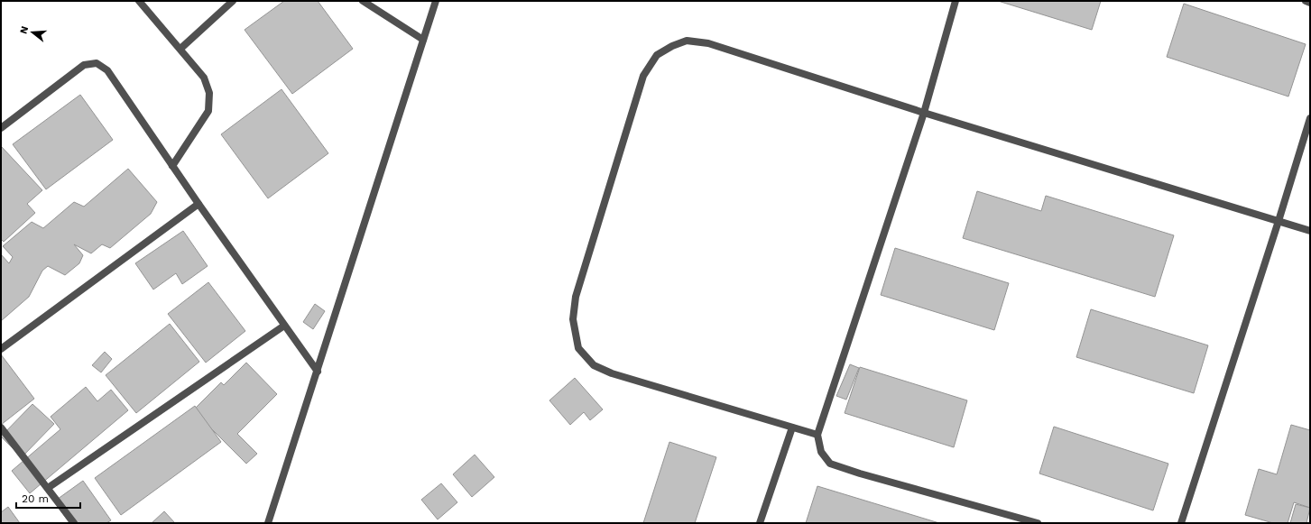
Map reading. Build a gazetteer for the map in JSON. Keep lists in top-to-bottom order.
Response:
{
  "scale_bar": "20 m",
  "north": "left"
}
